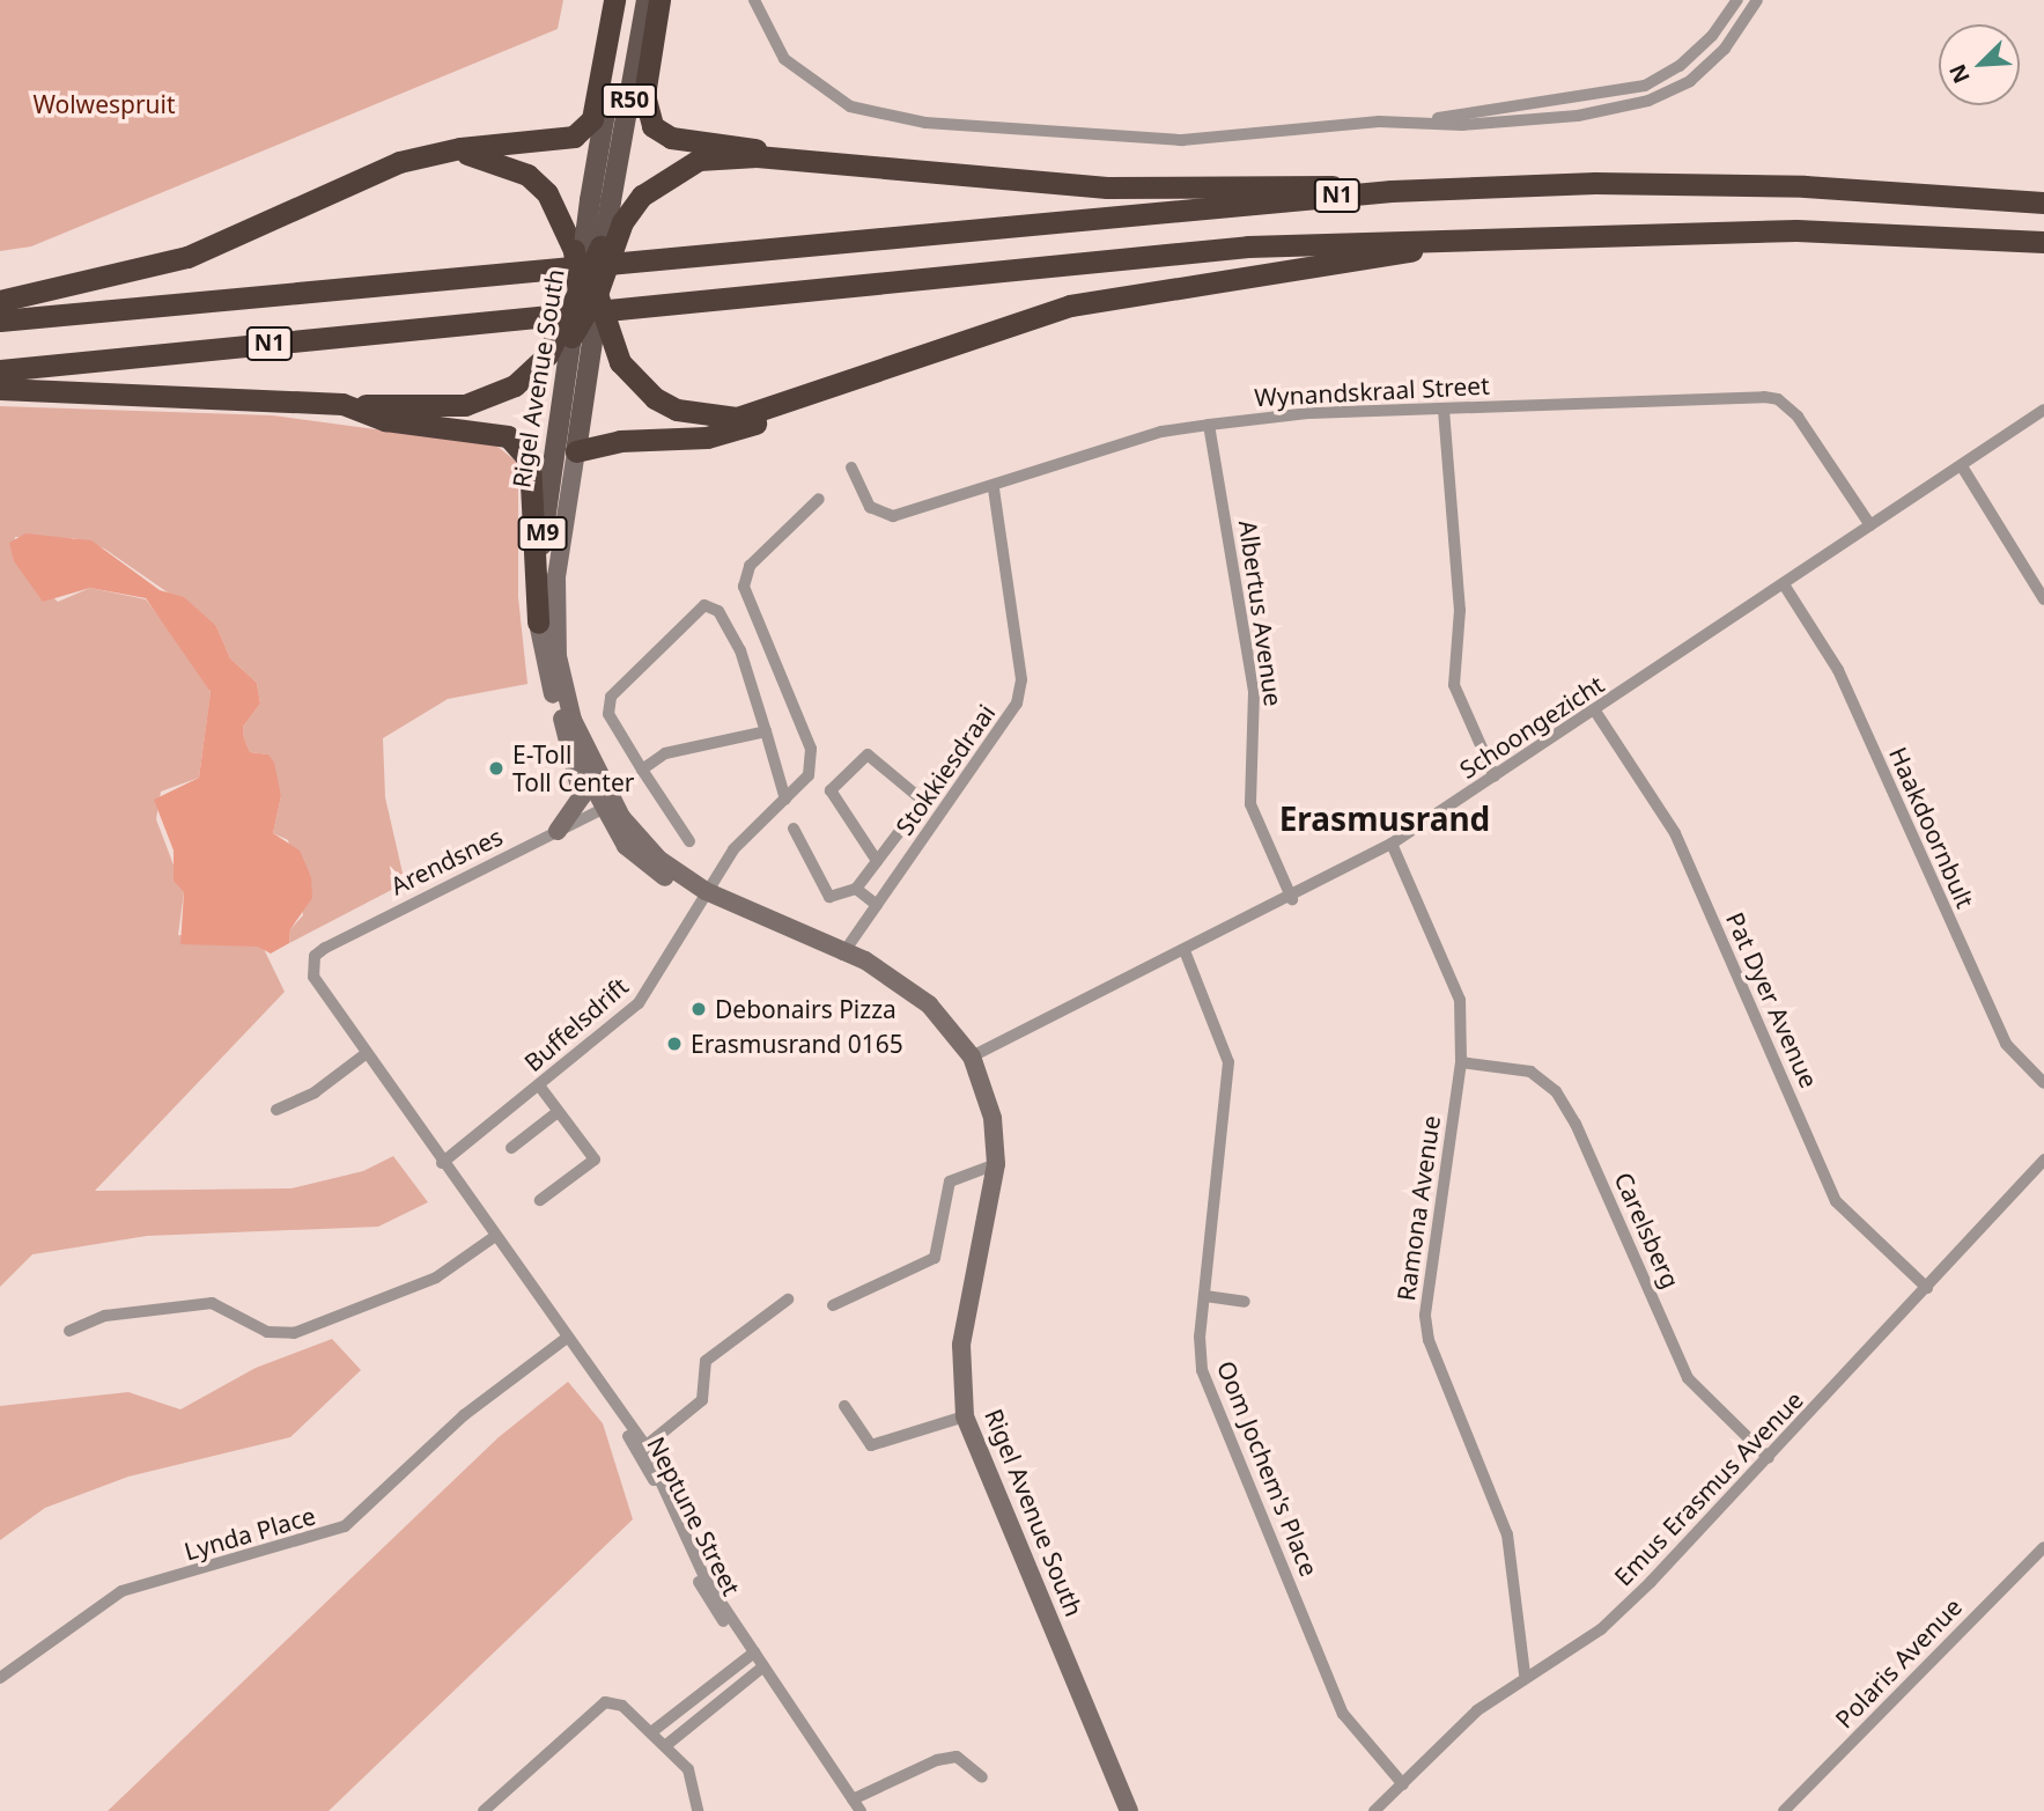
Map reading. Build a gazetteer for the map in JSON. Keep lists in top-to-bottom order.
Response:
{
  "streets": {
    "highway": ["N1"],
    "main road": ["R50", "Rigel Avenue South", "M9"],
    "street": [
      "Wynandskraal Street",
      "Albertus Avenue",
      "Schoongezicht",
      "Stokkiesdraai",
      "Haakdoornbult",
      "Arendsnes",
      "Pat Dyer Avenue",
      "Buffelsdrift",
      "Ramona Avenue",
      "Carelsberg",
      "Oom Jochem's Place",
      "Emus Erasmus Avenue",
      "Neptune Street",
      "Lynda Place",
      "Polaris Avenue"
    ]
  },
  "crossings": [
    ["Rigel Avenue South", "Schoongezicht"],
    ["Rigel Avenue South", "Stokkiesdraai"],
    ["Rigel Avenue South", "Arendsnes"],
    ["Rigel Avenue South", "Buffelsdrift"],
    ["Wynandskraal Street", "Albertus Avenue"],
    ["Wynandskraal Street", "Schoongezicht"],
    ["Wynandskraal Street", "Stokkiesdraai"],
    ["Albertus Avenue", "Schoongezicht"],
    ["Schoongezicht", "Haakdoornbult"],
    ["Schoongezicht", "Pat Dyer Avenue"],
    ["Schoongezicht", "Ramona Avenue"],
    ["Schoongezicht", "Oom Jochem's Place"],
    ["Arendsnes", "Neptune Street"],
    ["Pat Dyer Avenue", "Emus Erasmus Avenue"],
    ["Buffelsdrift", "Neptune Street"],
    ["Ramona Avenue", "Carelsberg"],
    ["Ramona Avenue", "Emus Erasmus Avenue"],
    ["Carelsberg", "Emus Erasmus Avenue"],
    ["Oom Jochem's Place", "Emus Erasmus Avenue"],
    ["Neptune Street", "Lynda Place"]
  ],
  "districts": ["Erasmusrand"],
  "parks": ["Wolwespruit"],
  "places": ["E-Toll Toll Center", "Debonairs Pizza", "Erasmusrand 0165"],
  "north": "bottom left"
}
